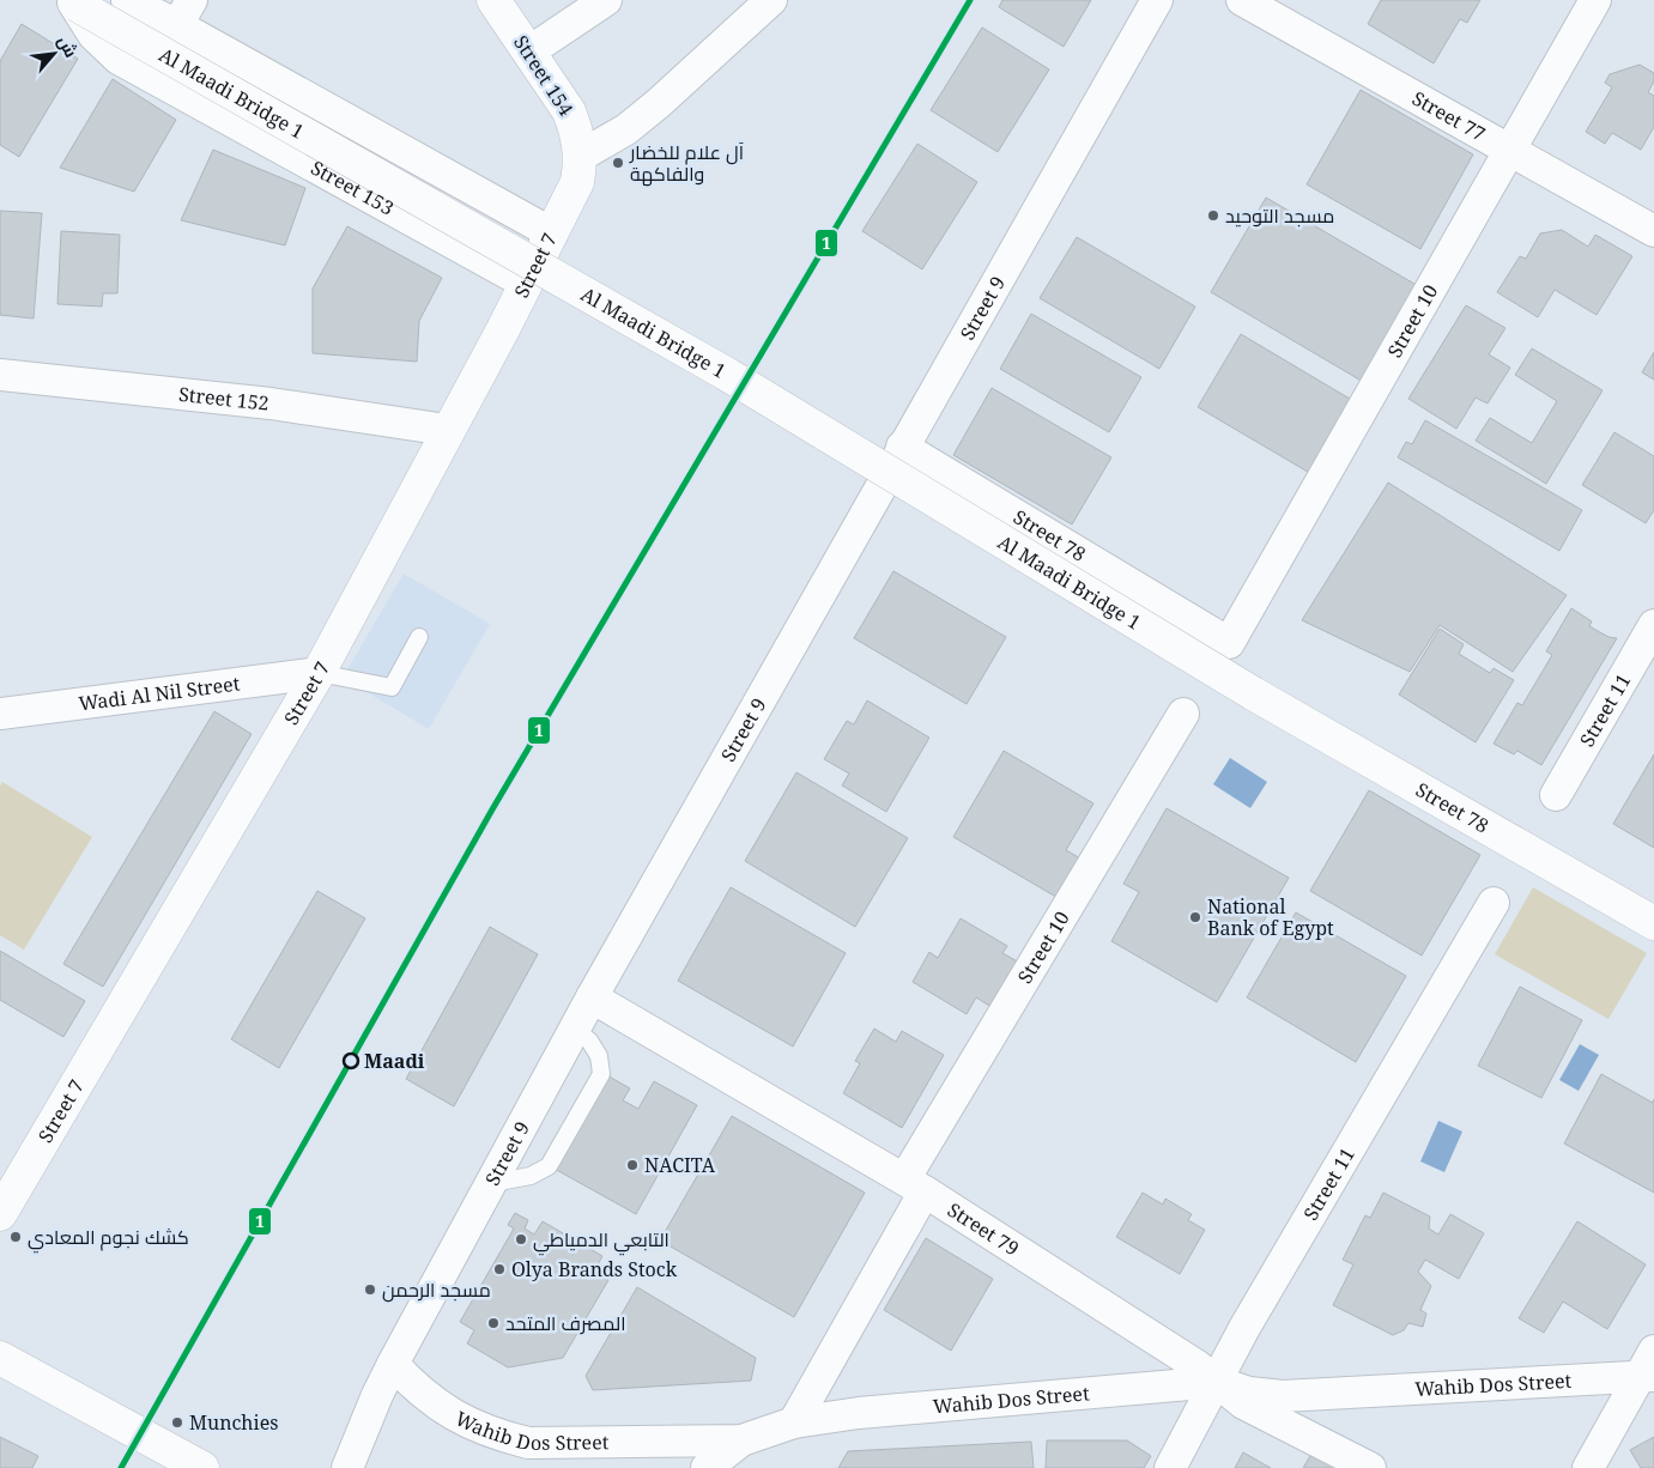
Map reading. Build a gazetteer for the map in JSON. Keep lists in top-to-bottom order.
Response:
{
  "streets": {
    "street": [
      "Street 154",
      "Al Maadi Bridge 1",
      "Street 77",
      "Street 153",
      "Street 7",
      "Street 9",
      "Street 10",
      "Street 152",
      "Street 78",
      "Wadi Al Nil Street",
      "Street 11",
      "Street 79",
      "Wahib Dos Street"
    ]
  },
  "crossings": [
    ["Street 154", "Street 7"],
    ["Al Maadi Bridge 1", "Street 153"],
    ["Al Maadi Bridge 1", "Street 78"],
    ["Street 77", "Street 10"],
    ["Street 153", "Street 7"],
    ["Street 7", "Street 152"],
    ["Street 7", "Wadi Al Nil Street"],
    ["Street 9", "Street 78"],
    ["Street 9", "Street 79"],
    ["Street 9", "Wahib Dos Street"],
    ["Street 10", "Street 78"],
    ["Street 10", "Street 79"],
    ["Street 10", "Wahib Dos Street"],
    ["Street 11", "Street 79"],
    ["Street 11", "Wahib Dos Street"],
    ["Street 79", "Wahib Dos Street"]
  ],
  "places": [
    "آل علام للخضار والفاكهة",
    "مسجد التوحيد",
    "National Bank of Egypt",
    "Maadi",
    "NACITA",
    "كشك نجوم المعادي",
    "التابعي الدمياطي",
    "Olya Brands Stock",
    "مسجد الرحمن",
    "المصرف المتحد",
    "Munchies"
  ],
  "lines": ["metro line 1"],
  "north": "top right"
}
